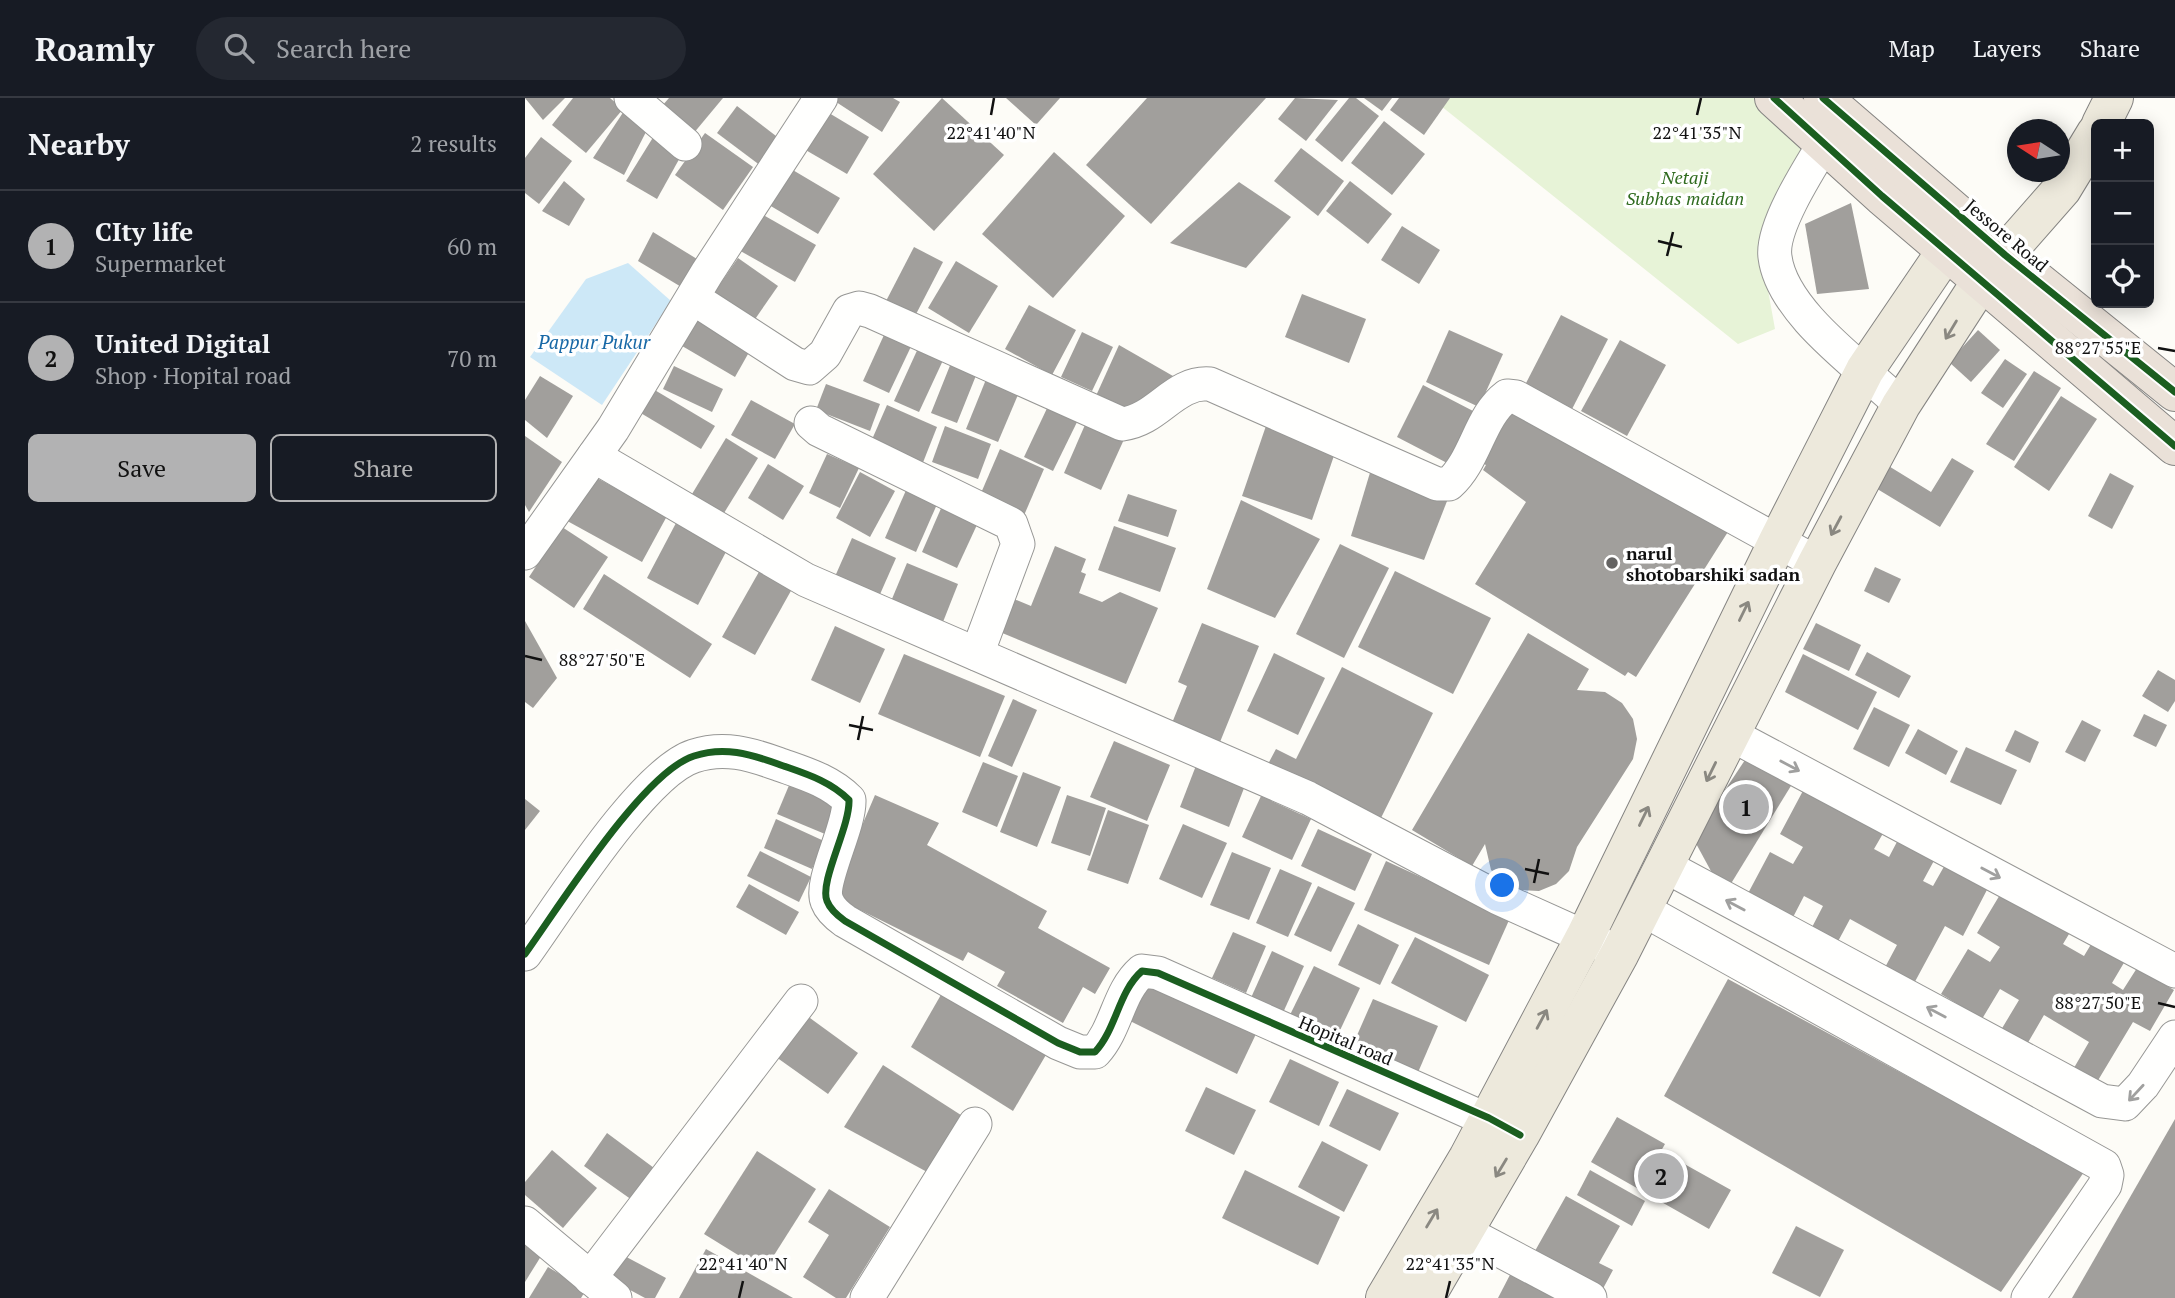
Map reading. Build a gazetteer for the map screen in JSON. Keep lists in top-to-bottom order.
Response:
{
  "streets": {
    "highway": ["Jessore Road"],
    "street": ["Hopital road"]
  },
  "water": ["Pappur Pukur"],
  "parks": ["Netaji Subhas maidan"],
  "places": ["narul shotobarshiki sadan"],
  "north": "left",
  "page": {
    "header": "Roamly",
    "search": "Search here",
    "nav": ["Map", "Layers", "Share"],
    "heading": ["Nearby", "2 results"],
    "map_buttons": ["+", "−"],
    "list": [
      {
        "mark": "1",
        "name": "CIty life",
        "note": "Supermarket",
        "value": "60 m"
      },
      {
        "mark": "2",
        "name": "United Digital",
        "note": "Shop · Hopital road",
        "value": "70 m"
      }
    ],
    "buttons": ["Save", "Share"],
    "pins": ["1", "2"]
  },
  "coordinates": [
    "22°41'40\"N",
    "22°41'35\"N",
    "88°27'55\"E",
    "88°27'50\"E"
  ]
}
